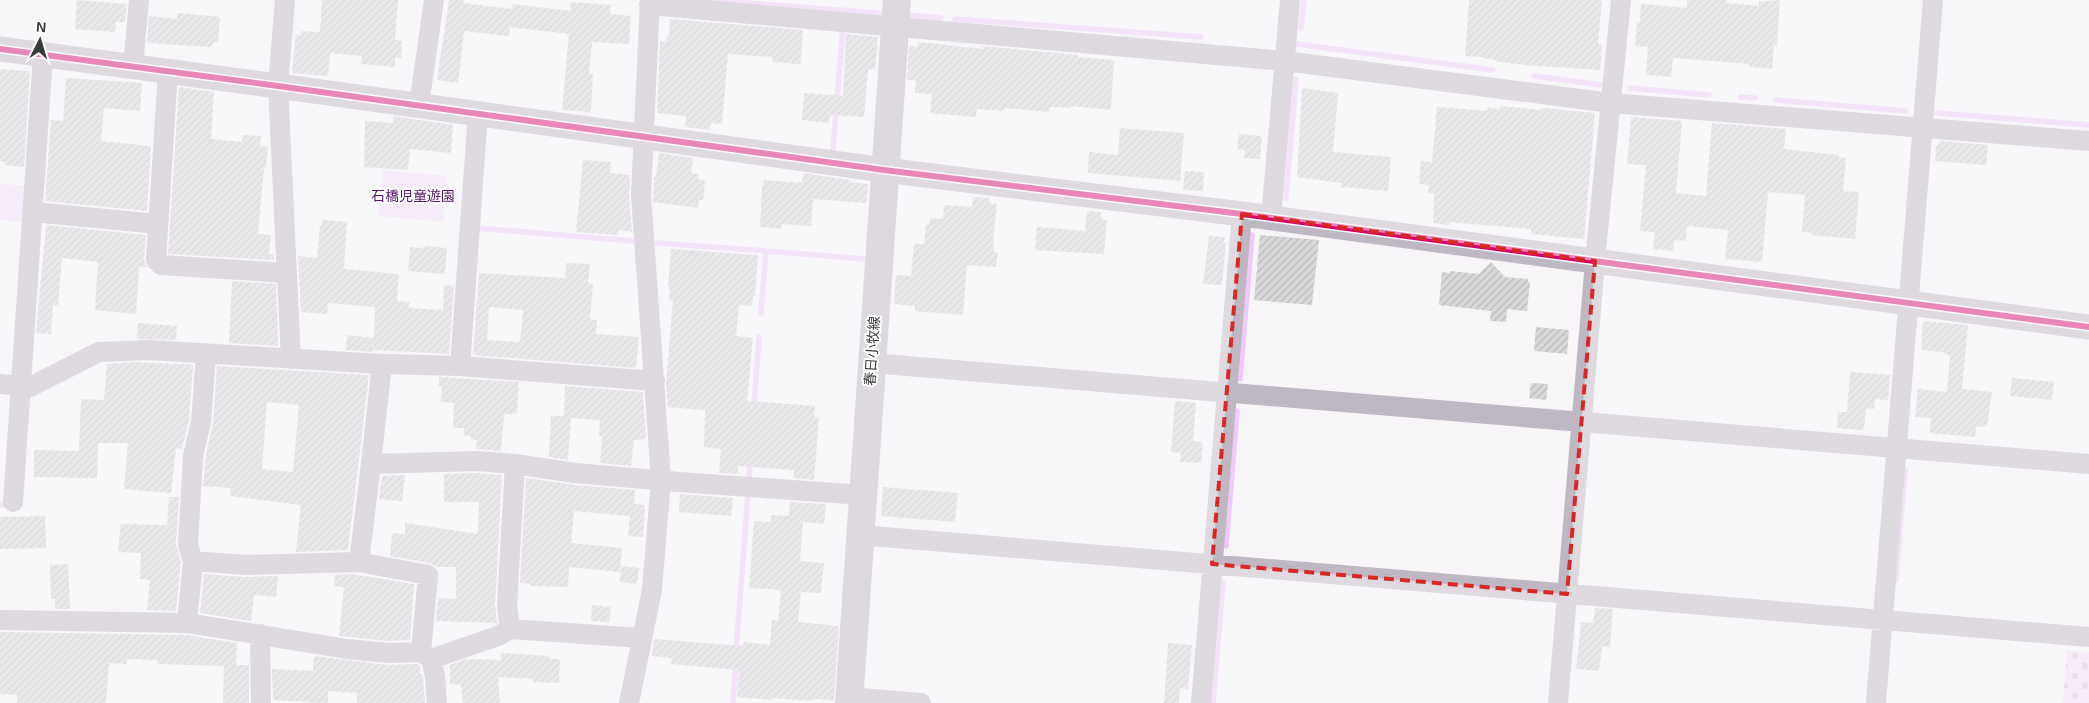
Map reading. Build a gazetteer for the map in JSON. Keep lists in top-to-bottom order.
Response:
{
  "streets": {
    "main road": ["春日小牧線"]
  },
  "parks": ["石橋児童遊園"],
  "north": "top"
}
